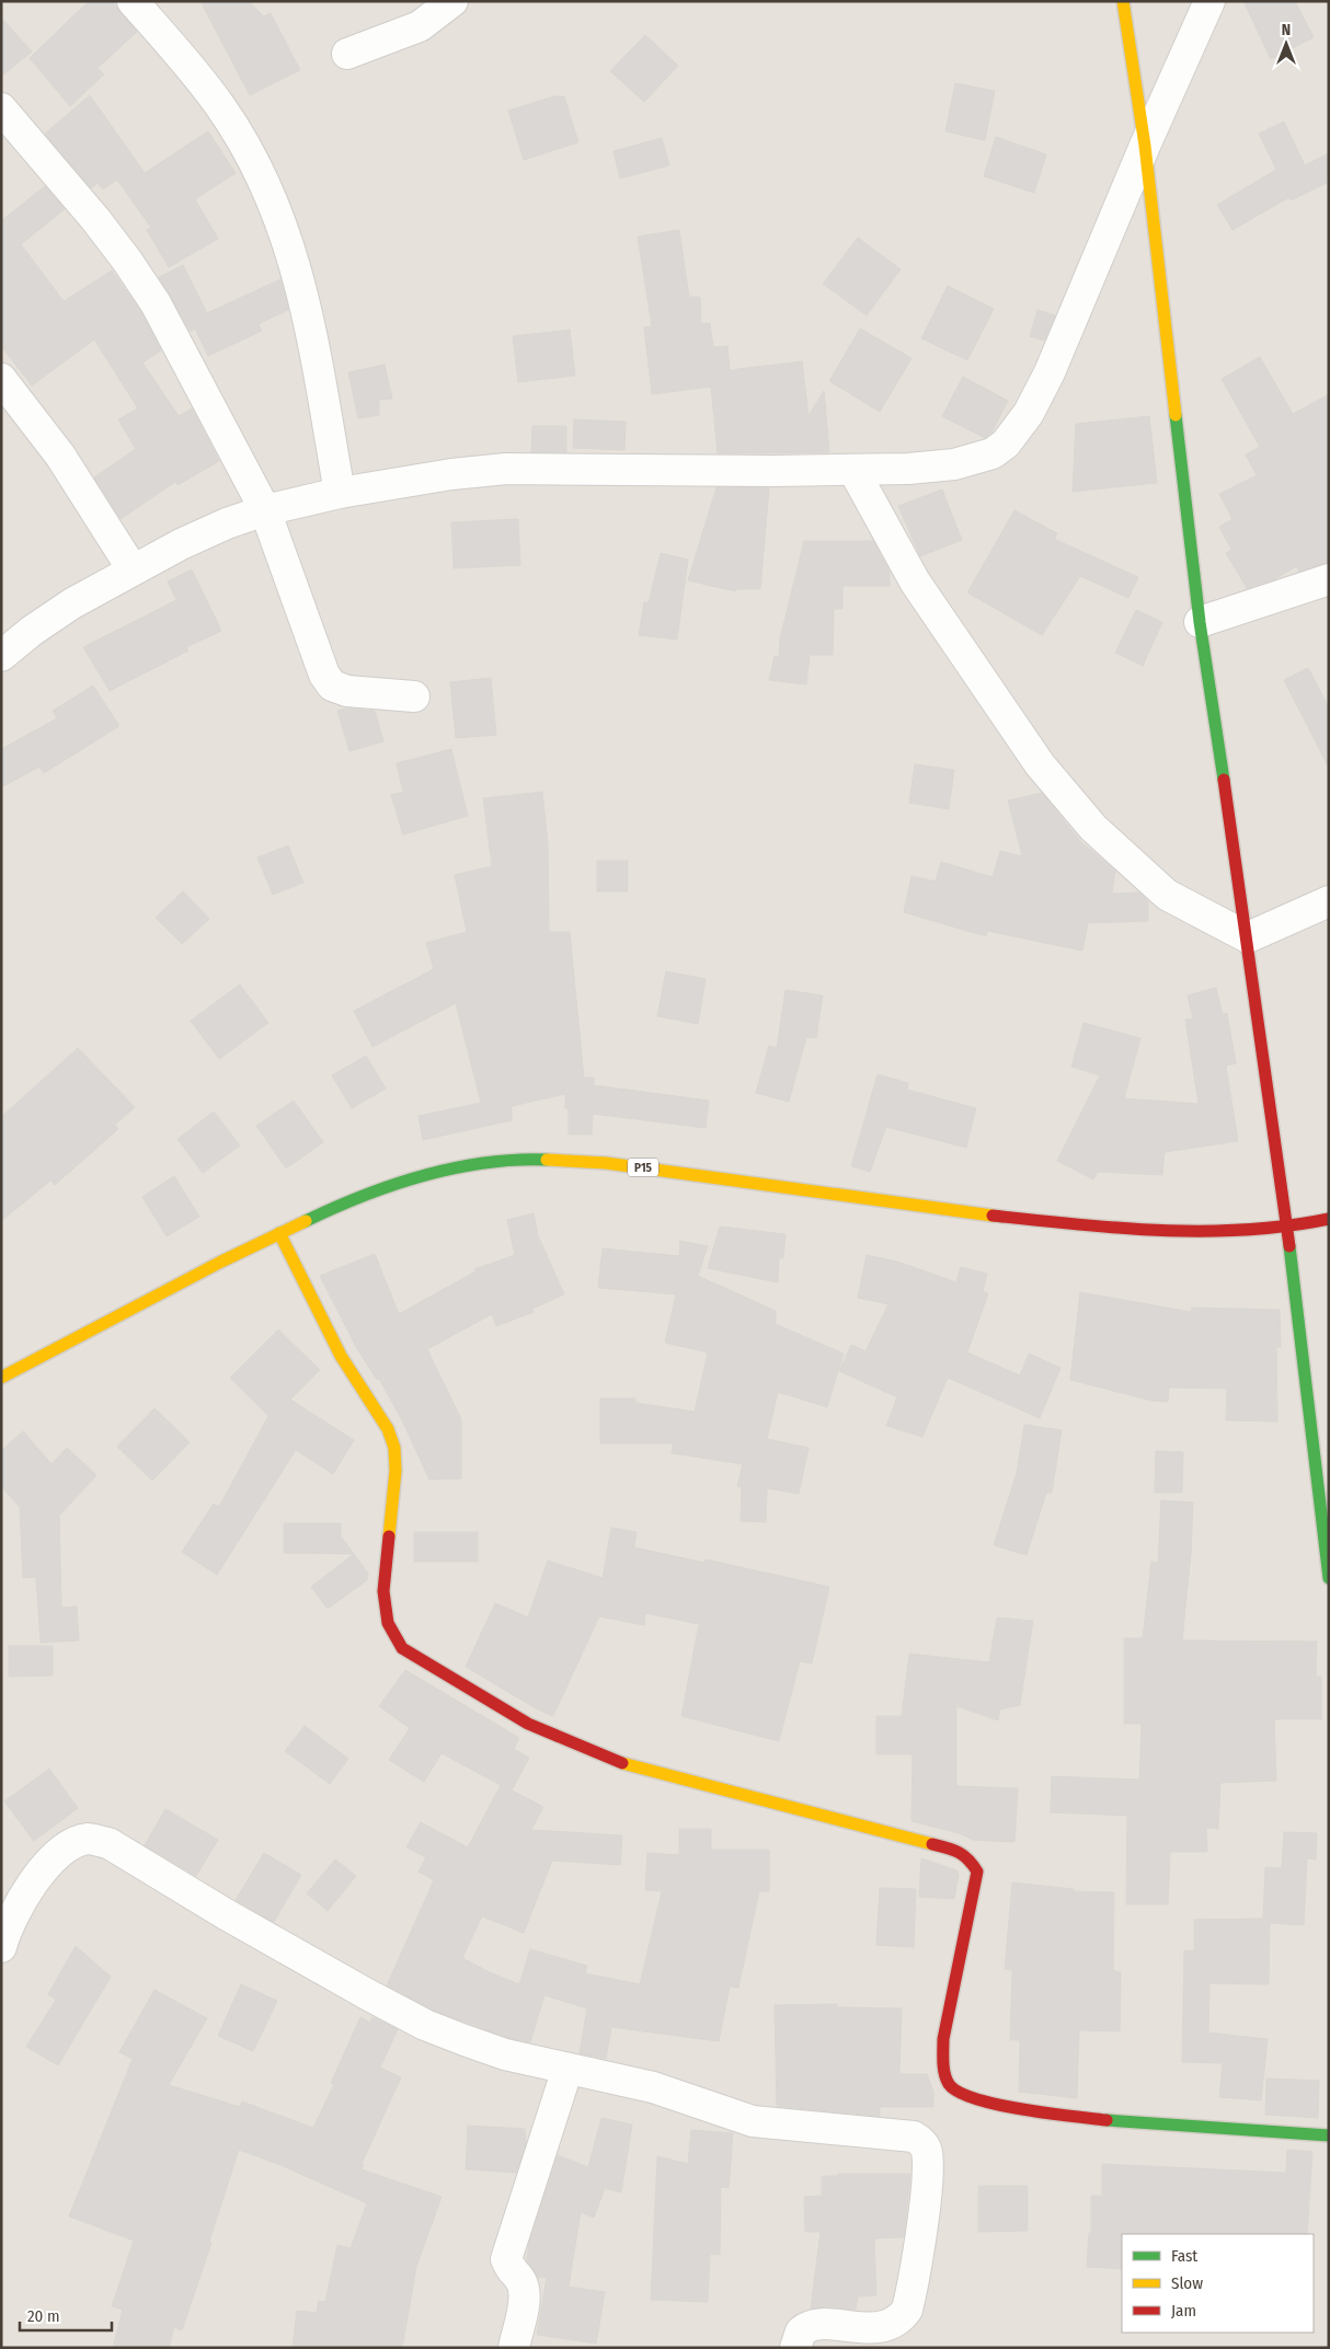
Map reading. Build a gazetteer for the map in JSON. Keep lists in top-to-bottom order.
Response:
{
  "streets": {
    "street": ["P15"]
  },
  "legend": ["Fast", "Slow", "Jam"],
  "scale_bar": "20 m",
  "north": "top"
}
